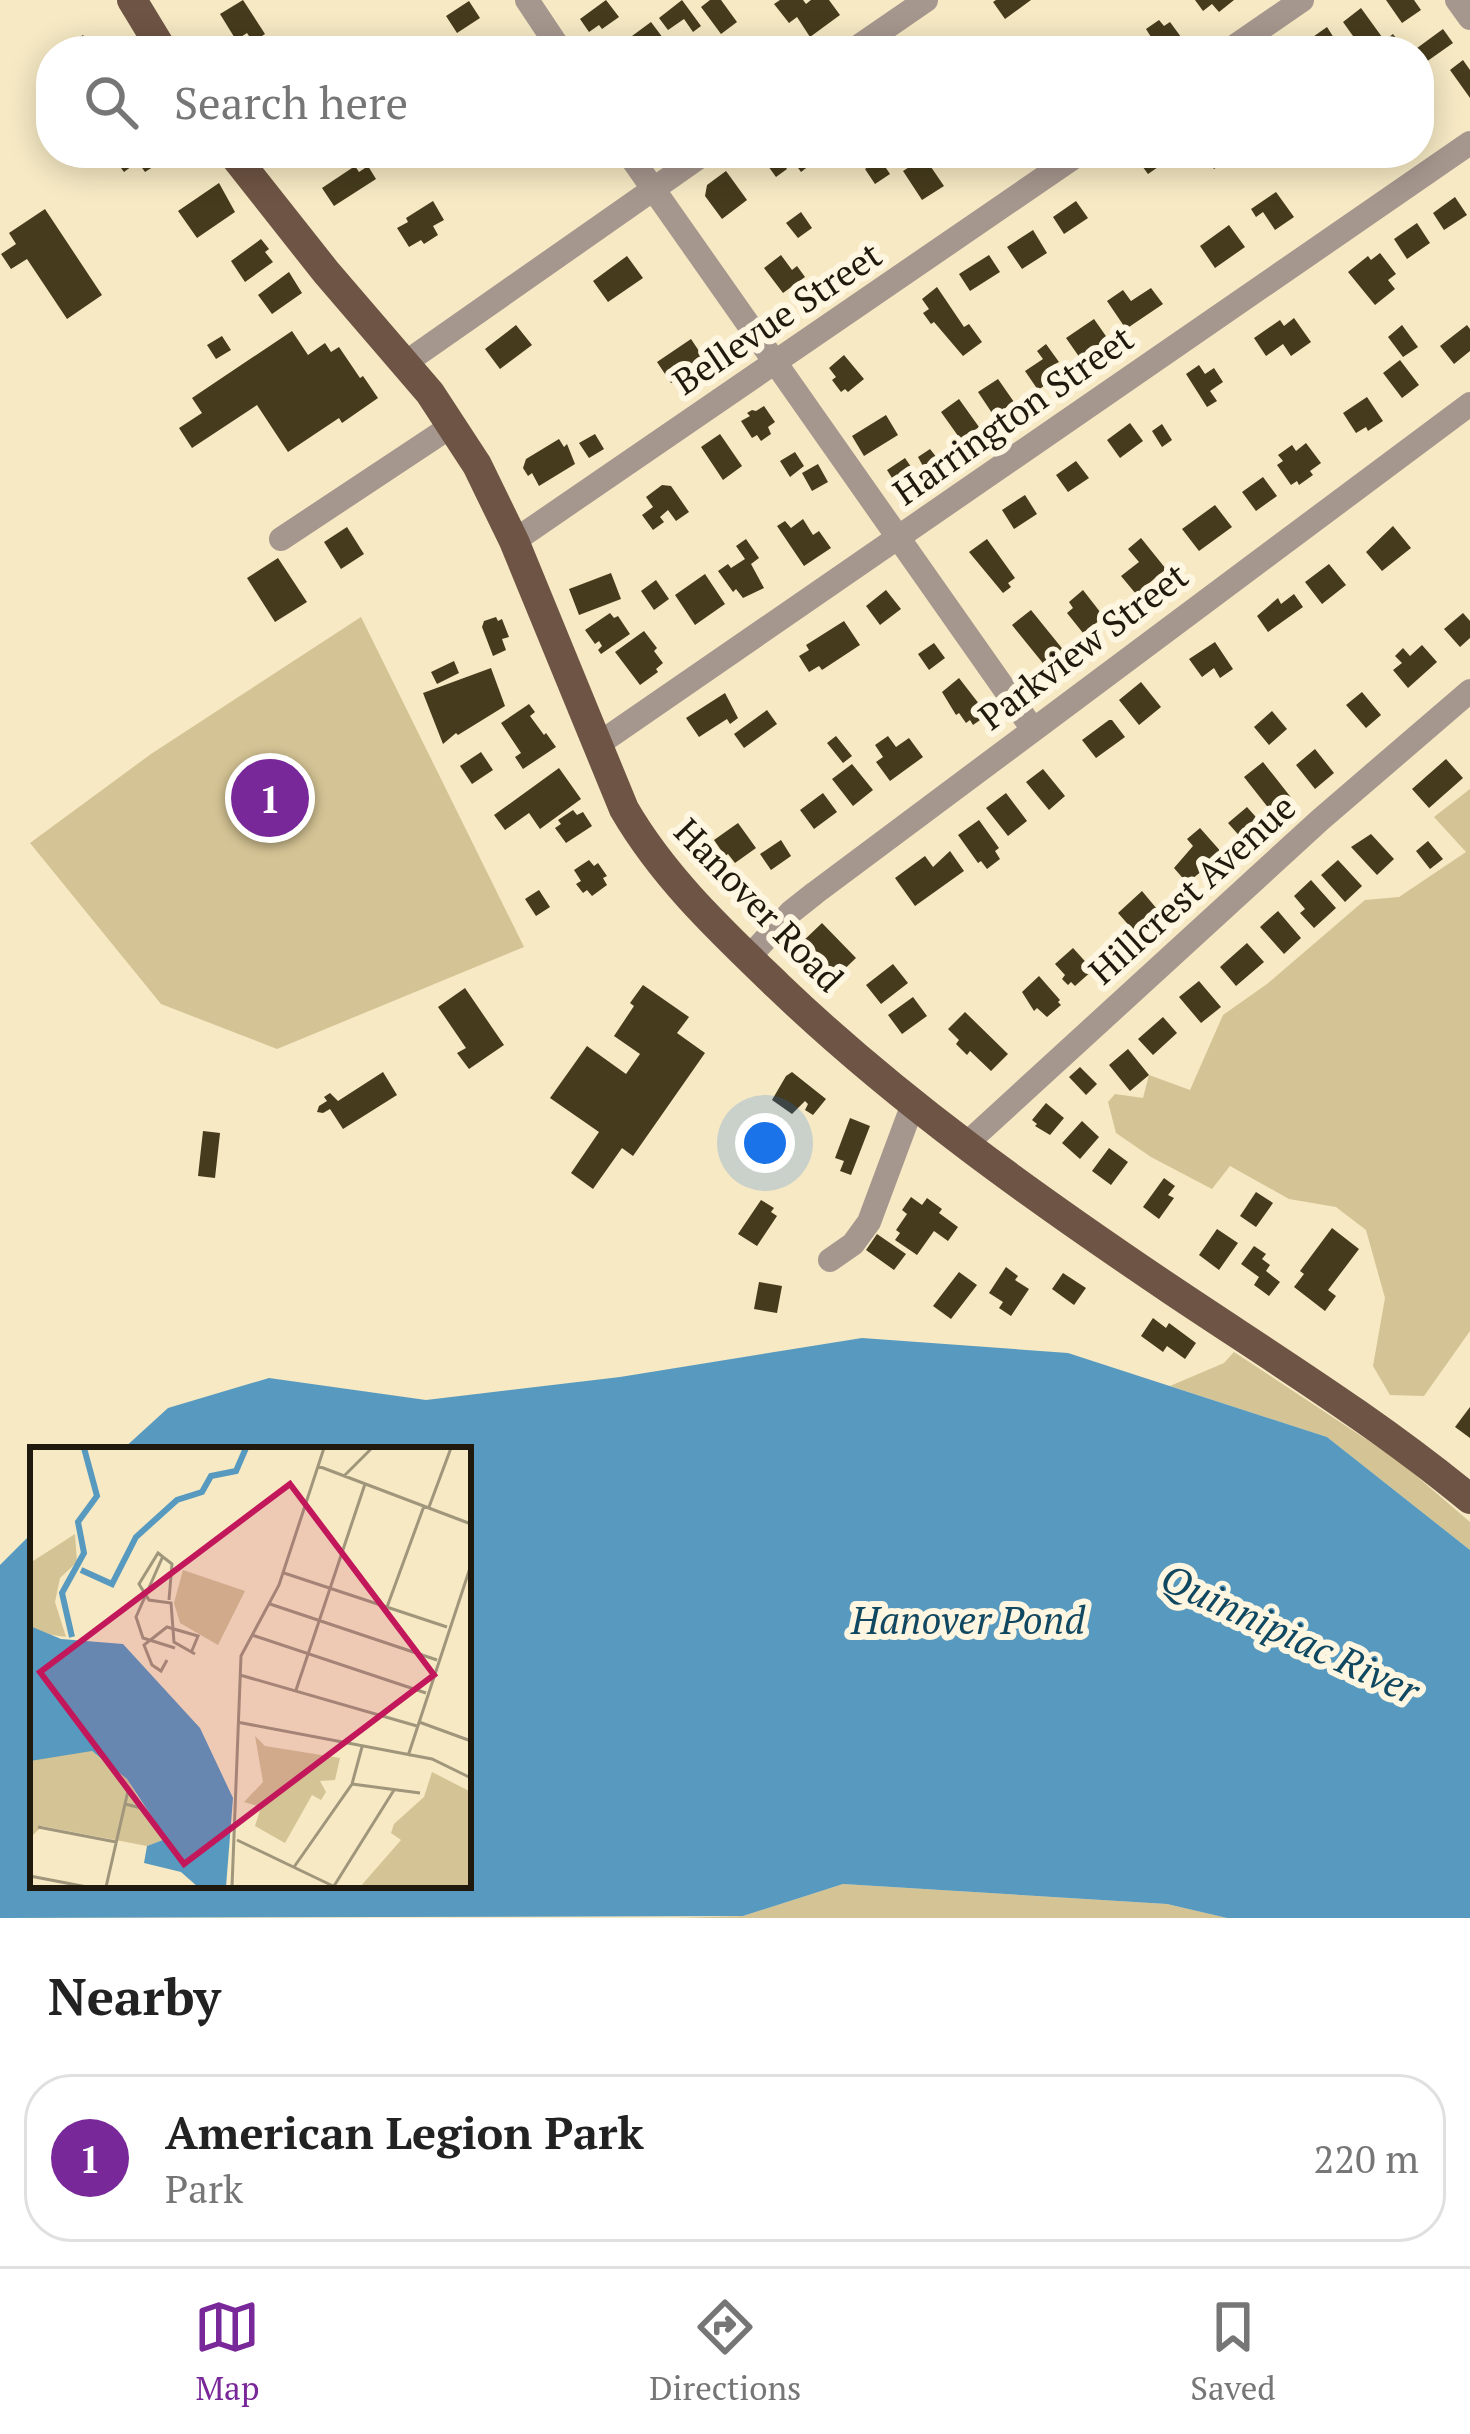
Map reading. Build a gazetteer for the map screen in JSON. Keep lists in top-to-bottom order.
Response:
{
  "streets": {
    "main road": ["Hanover Road"],
    "street": [
      "Bellevue Street",
      "Harrington Street",
      "Parkview Street",
      "Hillcrest Avenue"
    ]
  },
  "crossings": [
    ["Bellevue Street", "Hanover Road"],
    ["Harrington Street", "Hanover Road"],
    ["Parkview Street", "Hanover Road"],
    ["Hillcrest Avenue", "Hanover Road"]
  ],
  "water": ["Hanover Pond", "Quinnipiac River"],
  "page": {
    "search": "Search here",
    "pins": "1",
    "heading": "Nearby",
    "list": [
      {
        "mark": "1",
        "name": "American Legion Park",
        "note": "Park",
        "value": "220 m"
      }
    ],
    "nav": ["Map", "Directions", "Saved"]
  }
}
